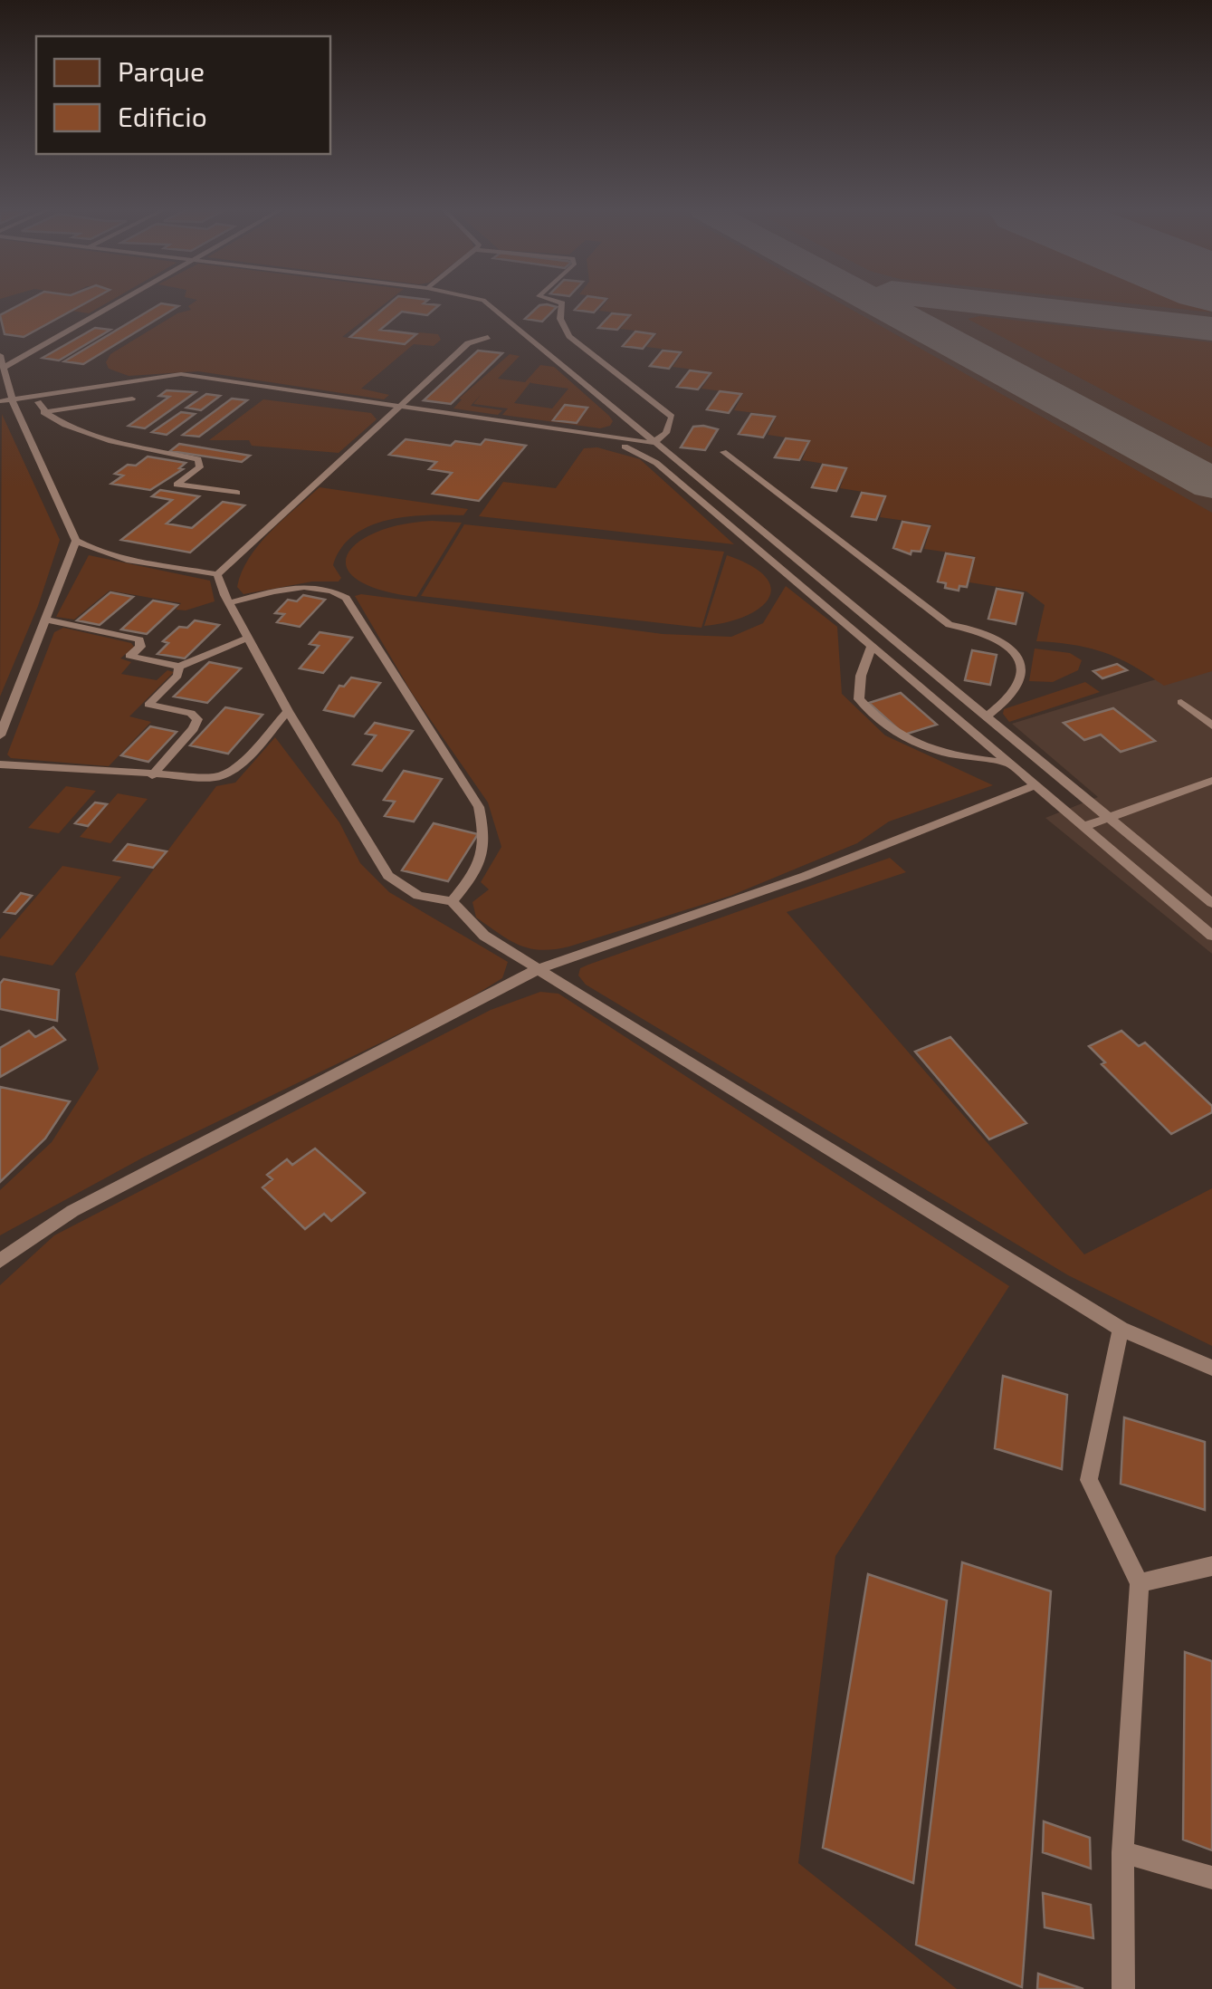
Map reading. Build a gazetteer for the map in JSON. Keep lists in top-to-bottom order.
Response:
{
  "legend": ["Parque", "Edificio"]
}
